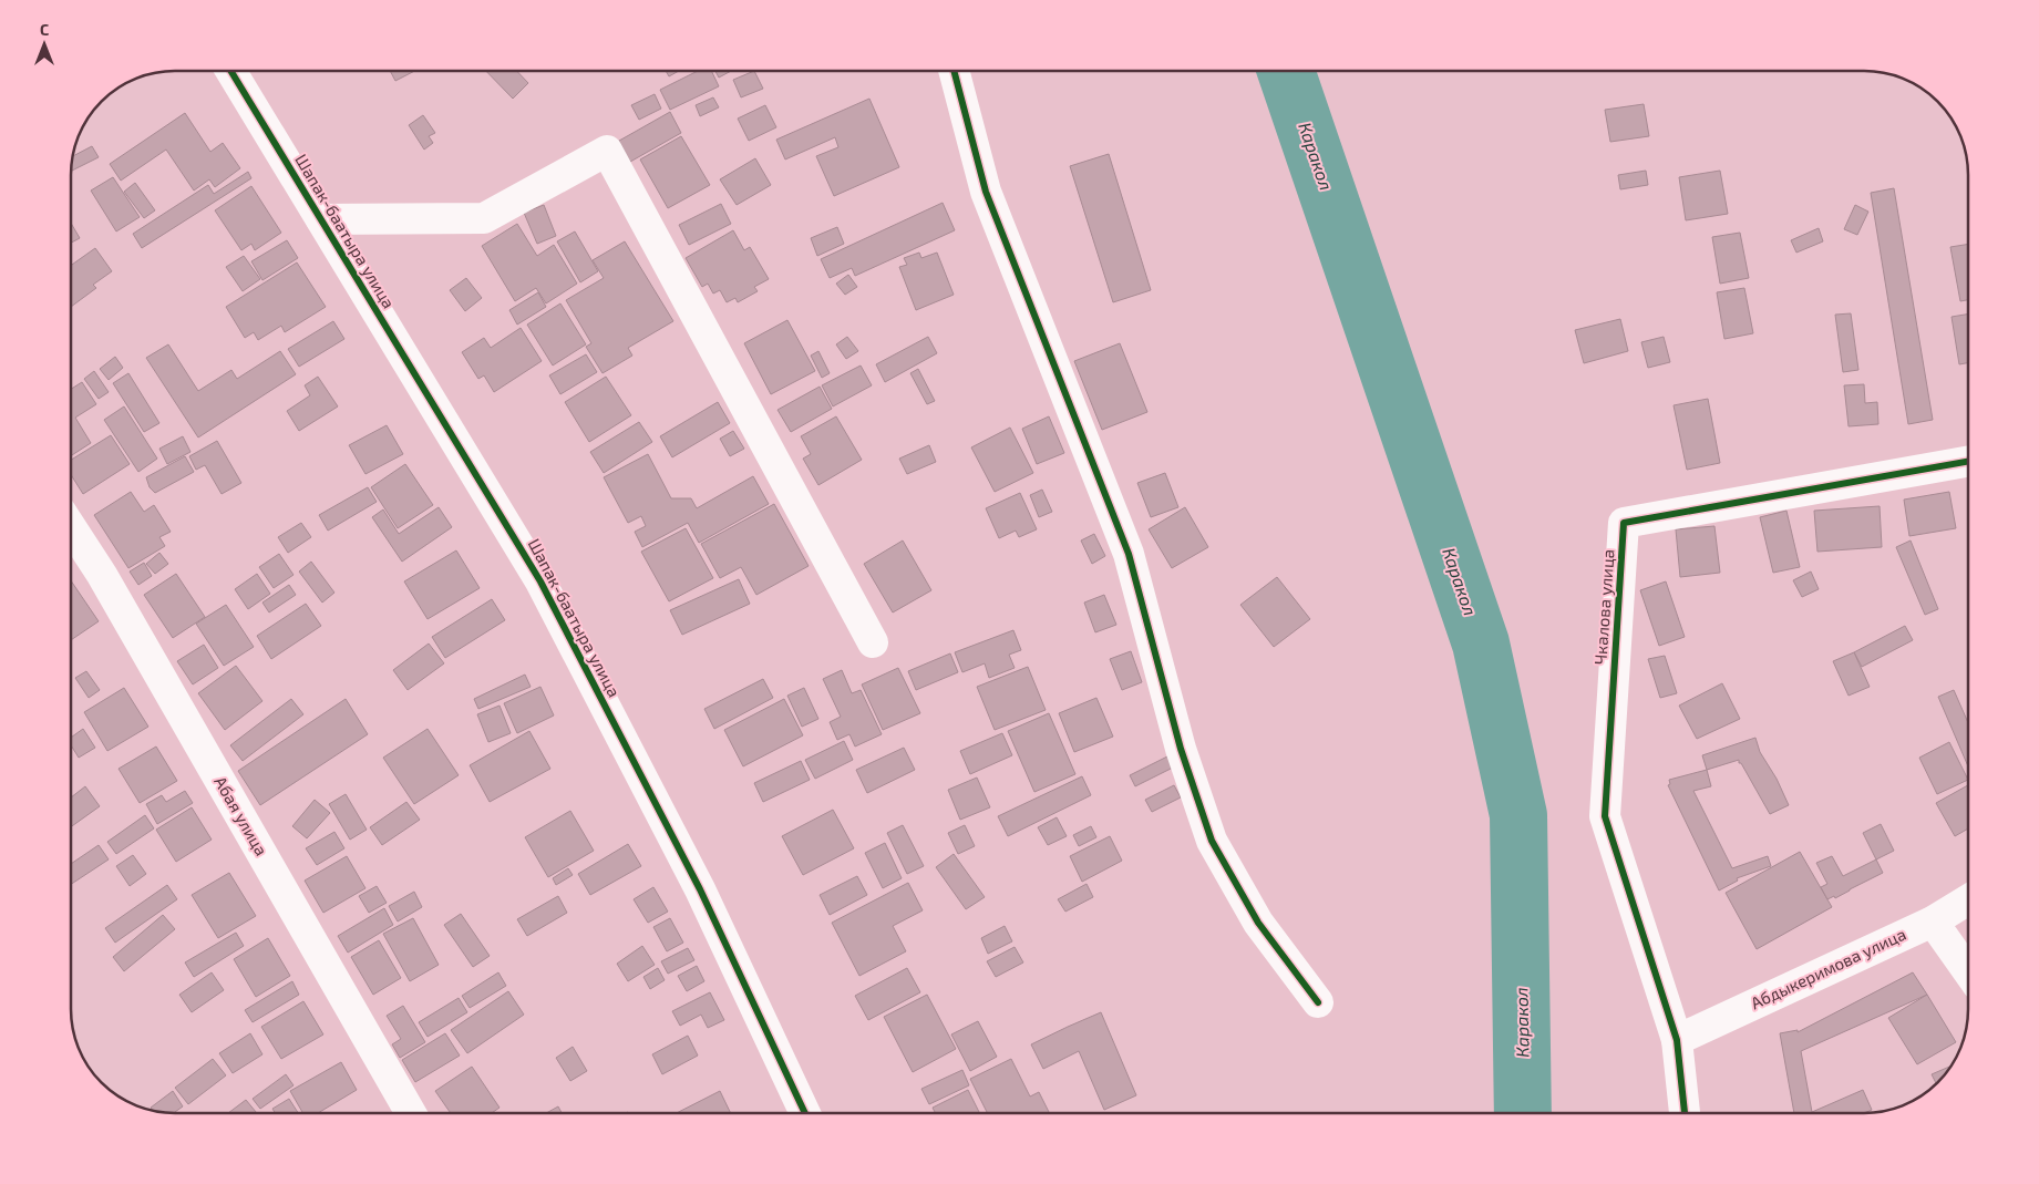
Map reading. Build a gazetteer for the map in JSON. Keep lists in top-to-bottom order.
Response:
{
  "streets": {
    "street": [
      "Шапак-баатыра улица",
      "Чкалова улица",
      "Абая улица",
      "Абдыкеримова улица"
    ]
  },
  "crossings": [
    ["Чкалова улица", "Абдыкеримова улица"]
  ],
  "water": ["Каракол"],
  "north": "top"
}
